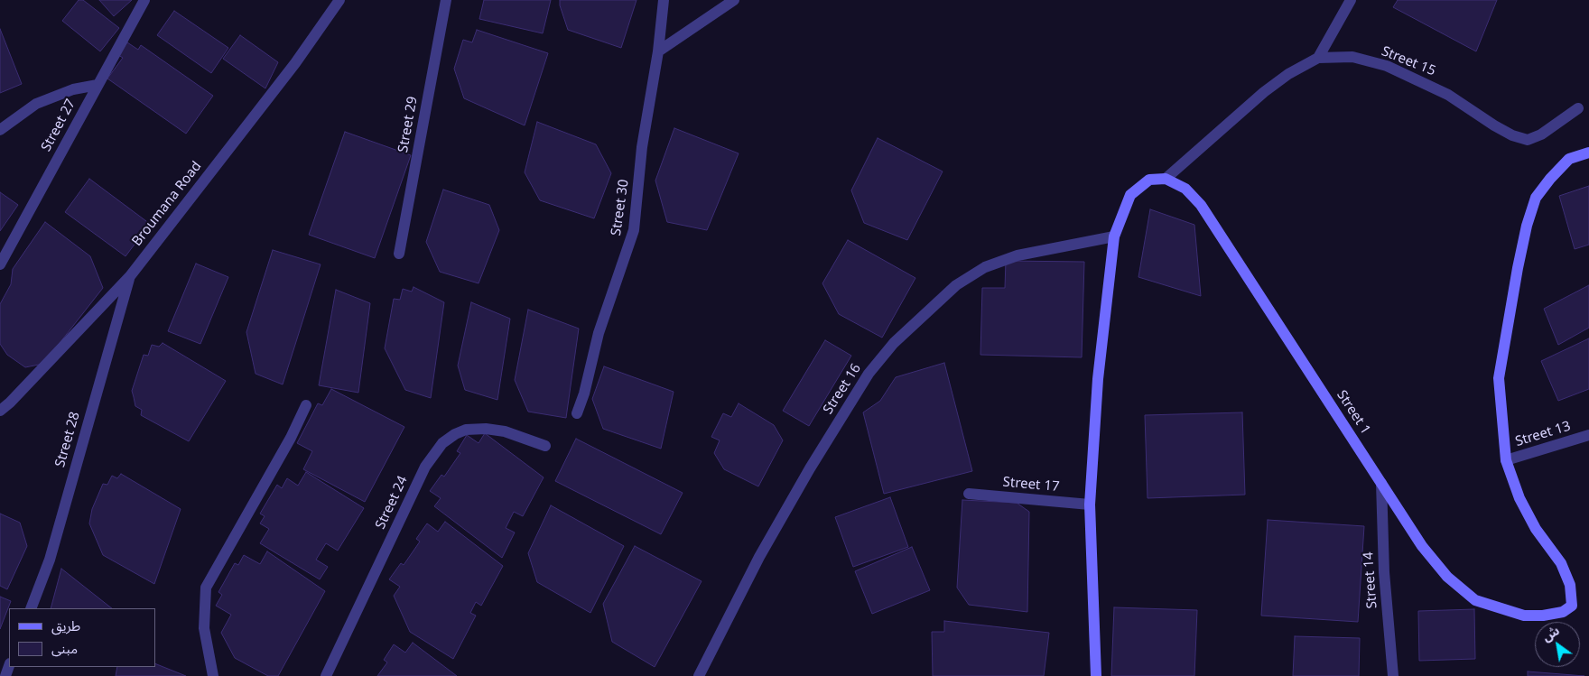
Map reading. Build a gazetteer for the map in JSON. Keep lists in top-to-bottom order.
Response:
{
  "streets": {
    "street": [
      "Street 15",
      "Street 29",
      "Street 27",
      "Broumana Road",
      "Street 30",
      "Street 16",
      "Street 1",
      "Street 13",
      "Street 28",
      "Street 17",
      "Street 24",
      "Street 14"
    ]
  },
  "crossings": [
    ["Street 15", "Street 1"],
    ["Broumana Road", "Street 28"],
    ["Street 1", "Street 13"],
    ["Street 1", "Street 14"]
  ],
  "legend": ["طريق", "مبنى"],
  "north": "top left"
}
